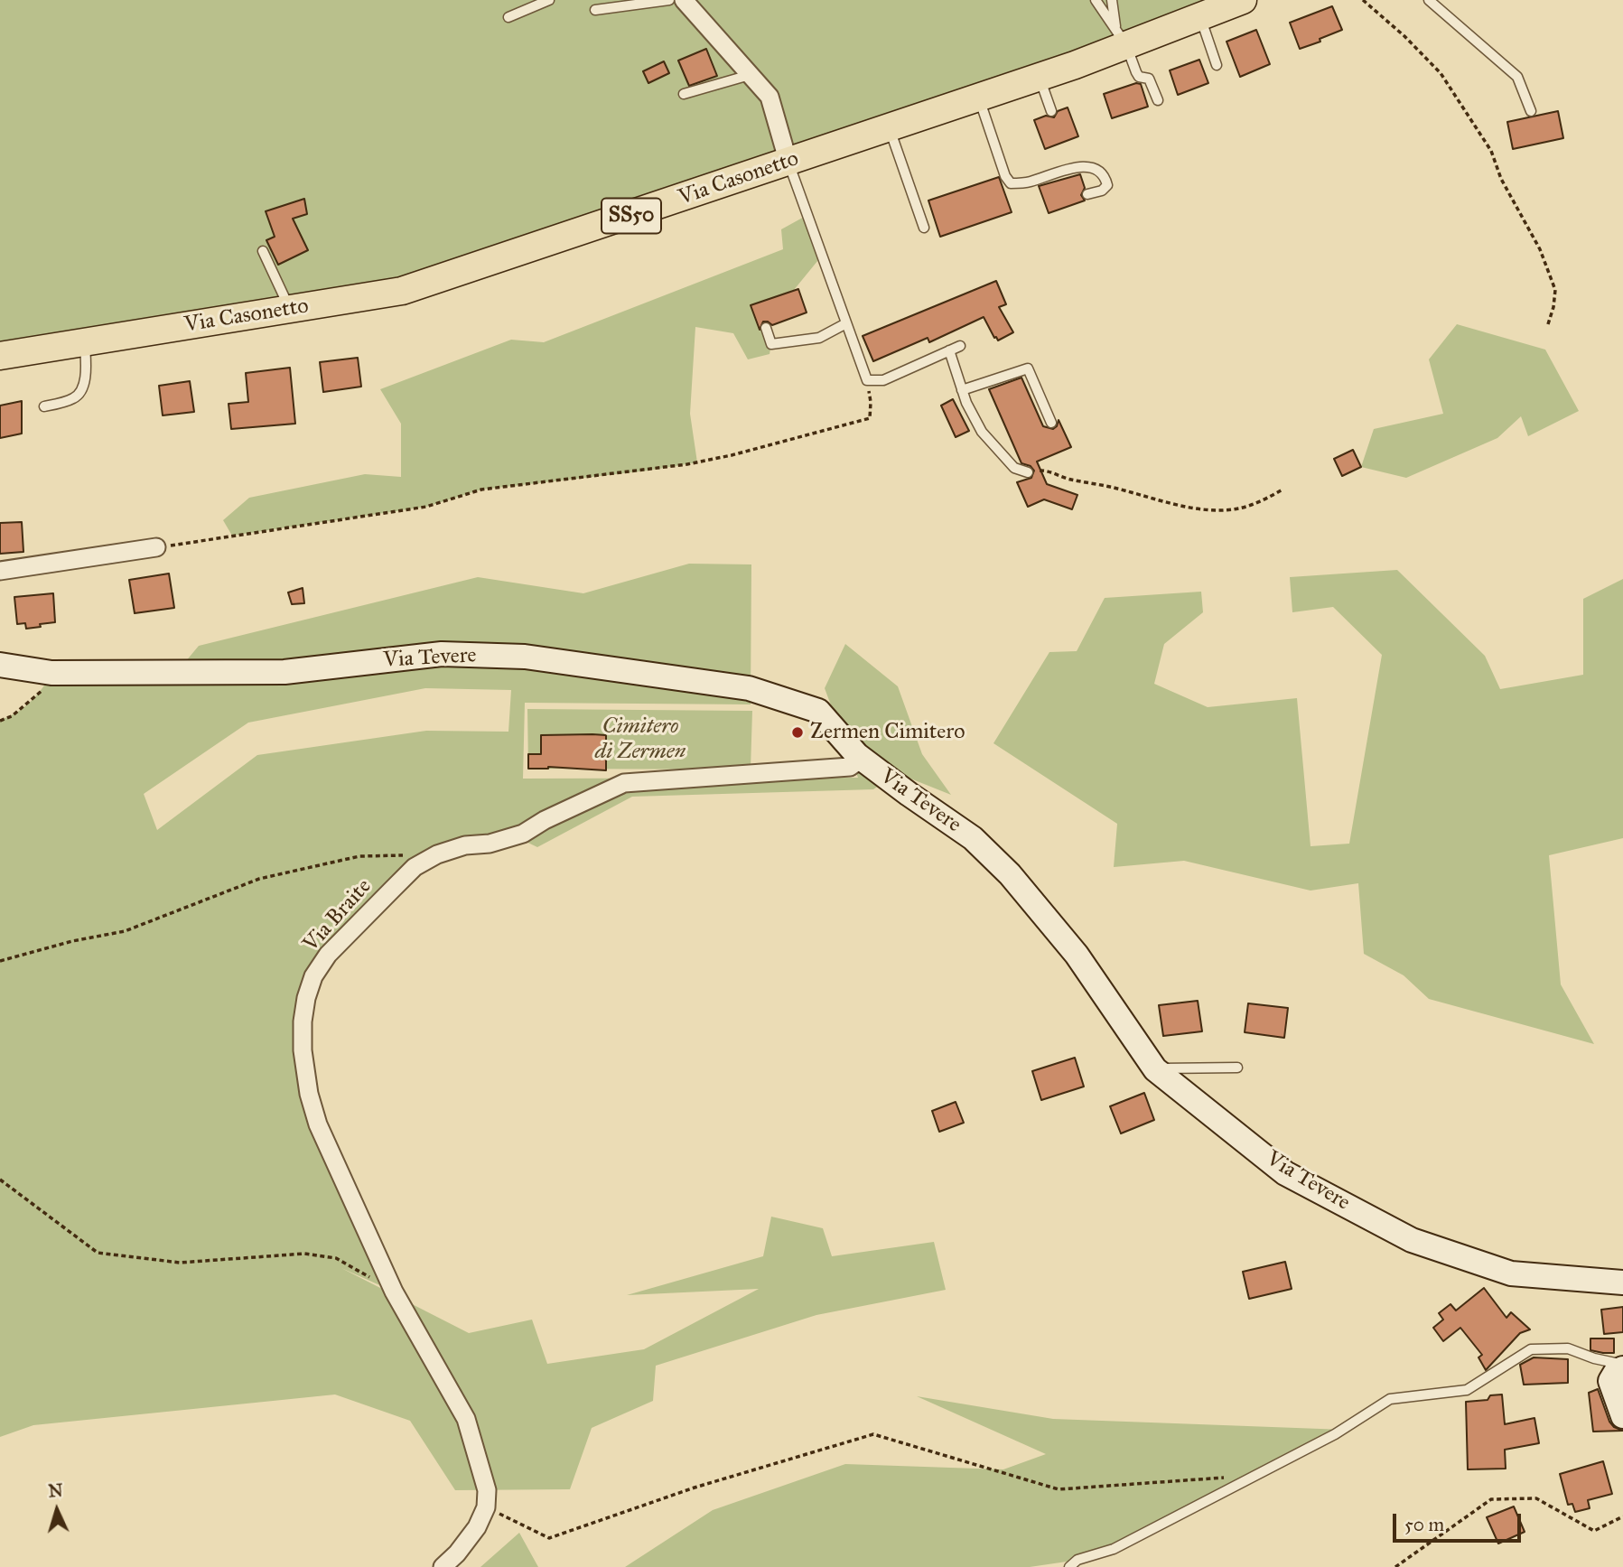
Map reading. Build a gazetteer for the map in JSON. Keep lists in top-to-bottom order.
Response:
{
  "streets": {
    "main road": ["Via Casonetto", "SS50", "Via Tevere"],
    "street": ["Via Braite"]
  },
  "crossings": [
    ["Via Tevere", "Via Braite"]
  ],
  "parks": ["Cimitero di Zermen"],
  "places": ["Zermen Cimitero"],
  "scale_bar": "50 m",
  "north": "top"
}
